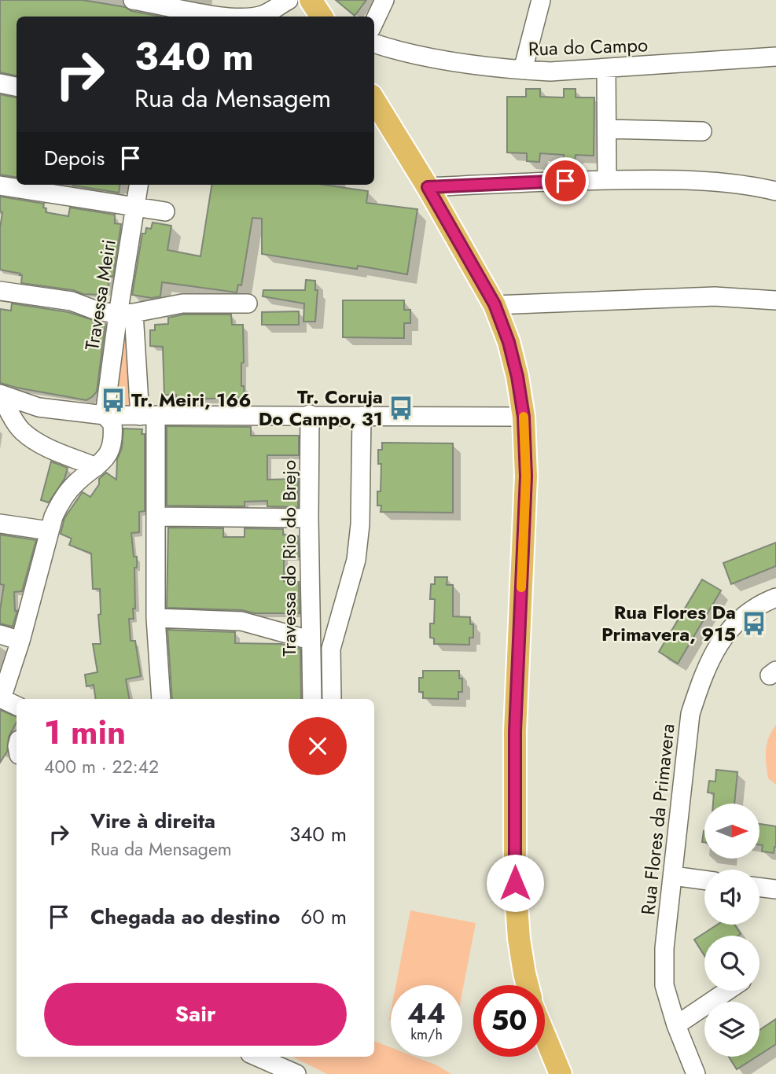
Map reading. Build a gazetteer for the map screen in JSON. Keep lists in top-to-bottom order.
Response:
{
  "streets": {
    "street": [
      "Rua do Campo",
      "Travessa Meiri",
      "Travessa do Rio do Brejo",
      "Rua Flores da Primavera"
    ]
  },
  "places": {
    "bus stop": ["Tr. Meiri, 166", "Tr. Coruja Do Campo, 31", "Rua Flores Da Primavera, 915"]
  },
  "north": "right",
  "page": {
    "turn": ["340 m", "Rua da Mensagem"],
    "then": "Depois",
    "heading": ["1 min", "400 m · 22:42"],
    "list": [
      {
        "name": "Vire à direita",
        "note": "Rua da Mensagem",
        "value": "340 m"
      },
      {
        "name": "Chegada ao destino",
        "value": "60 m"
      }
    ],
    "buttons": "Sair",
    "speed": "44 km/h",
    "limit": "50"
  }
}
